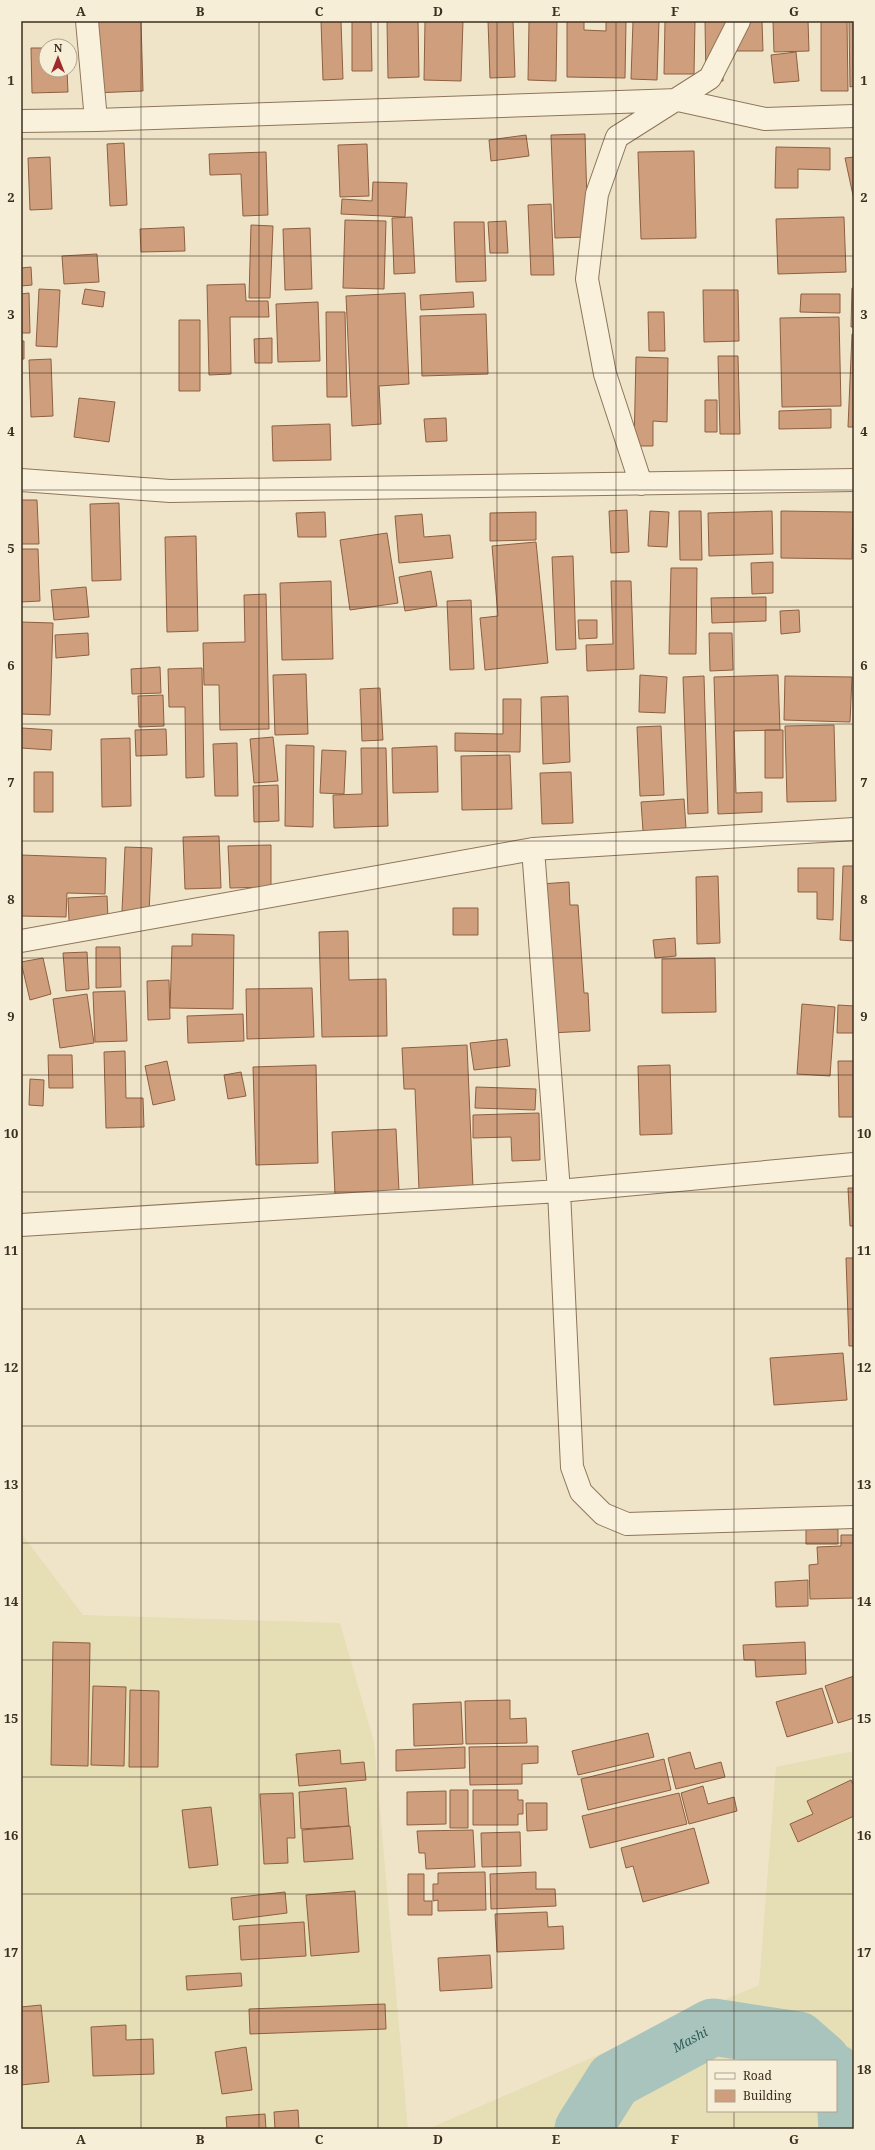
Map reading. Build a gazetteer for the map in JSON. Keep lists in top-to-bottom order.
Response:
{
  "water": ["Mashi"],
  "legend": ["Road", "Building"],
  "north": "top",
  "grid": {
    "columns": [
      "A",
      "B",
      "C",
      "D",
      "E",
      "F",
      "G"
    ],
    "rows": [
      "1",
      "2",
      "3",
      "4",
      "5",
      "6",
      "7",
      "8",
      "9",
      "10",
      "11",
      "12",
      "13",
      "14",
      "15",
      "16",
      "17",
      "18"
    ]
  }
}
